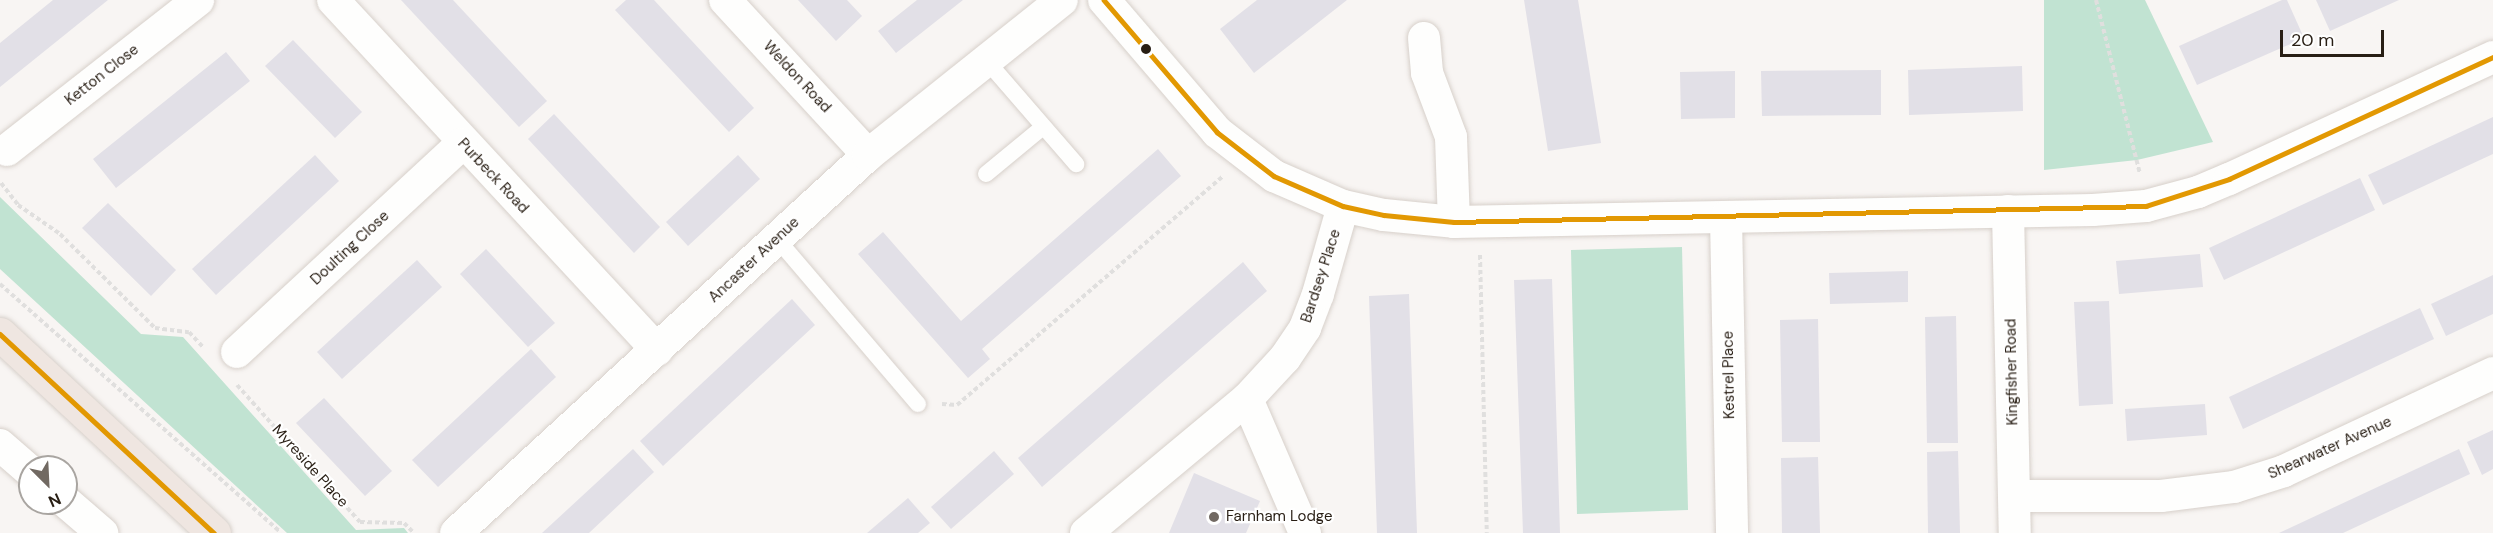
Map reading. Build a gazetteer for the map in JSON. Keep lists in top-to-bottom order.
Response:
{
  "streets": {
    "street": [
      "Ketton Close",
      "Weldon Road",
      "Purbeck Road",
      "Doulting Close",
      "Ancaster Avenue",
      "Bardsey Place",
      "Kingfisher Road",
      "Kestrel Place",
      "Shearwater Avenue"
    ],
    "path": ["Myreside Place"]
  },
  "crossings": [
    ["Weldon Road", "Ancaster Avenue"],
    ["Purbeck Road", "Doulting Close"],
    ["Purbeck Road", "Ancaster Avenue"],
    ["Doulting Close", "Myreside Place"],
    ["Kingfisher Road", "Shearwater Avenue"]
  ],
  "places": ["Farnham Lodge"],
  "scale_bar": "20 m",
  "north": "bottom right"
}
